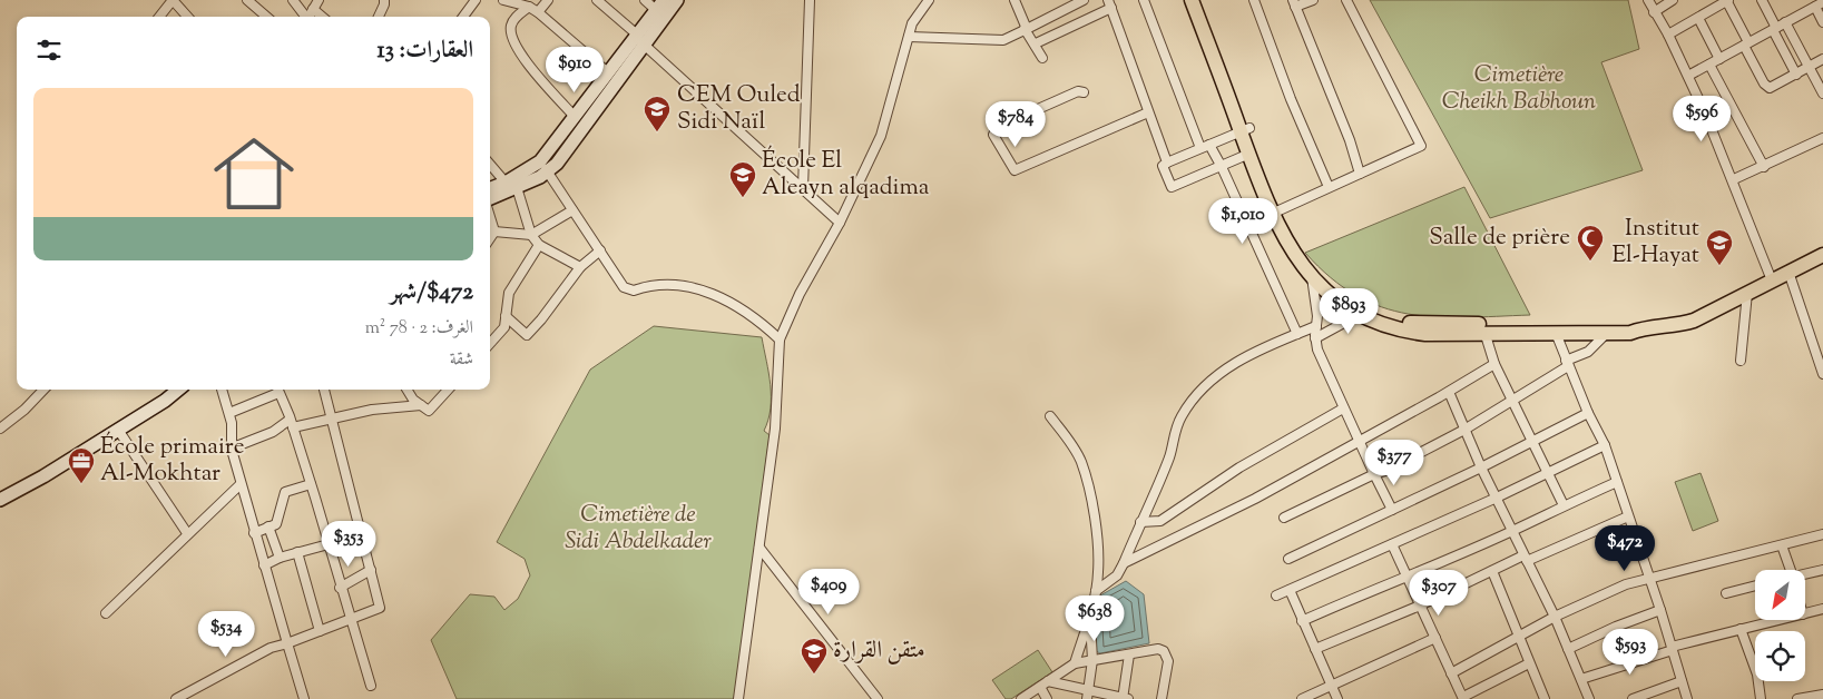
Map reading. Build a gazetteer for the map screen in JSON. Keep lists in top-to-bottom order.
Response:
{
  "parks": ["Cimetière Cheikh Babhoun", "Cimetière de Sidi Abdelkader"],
  "places": {
    "school or university": [
      "CEM Ouled Sidi Naïl",
      "École El Aleayn alqadima",
      "Institut El-Hayat",
      "متقن القرارة"
    ],
    "mosque": ["Salle de prière"],
    "office": ["École primaire Al-Mokhtar"]
  },
  "north": "bottom left",
  "page": {
    "heading": "العقارات: 13",
    "price": [
      "$910",
      "$596",
      "$784",
      "$1,010",
      "$893",
      "$377",
      "$353",
      "$472",
      "$409",
      "$307",
      "$638",
      "$534",
      "$593"
    ],
    "list": [
      {
        "name": "$472/شهر",
        "note": "الغرف: 2 · 78 m² · شقة"
      }
    ]
  }
}
